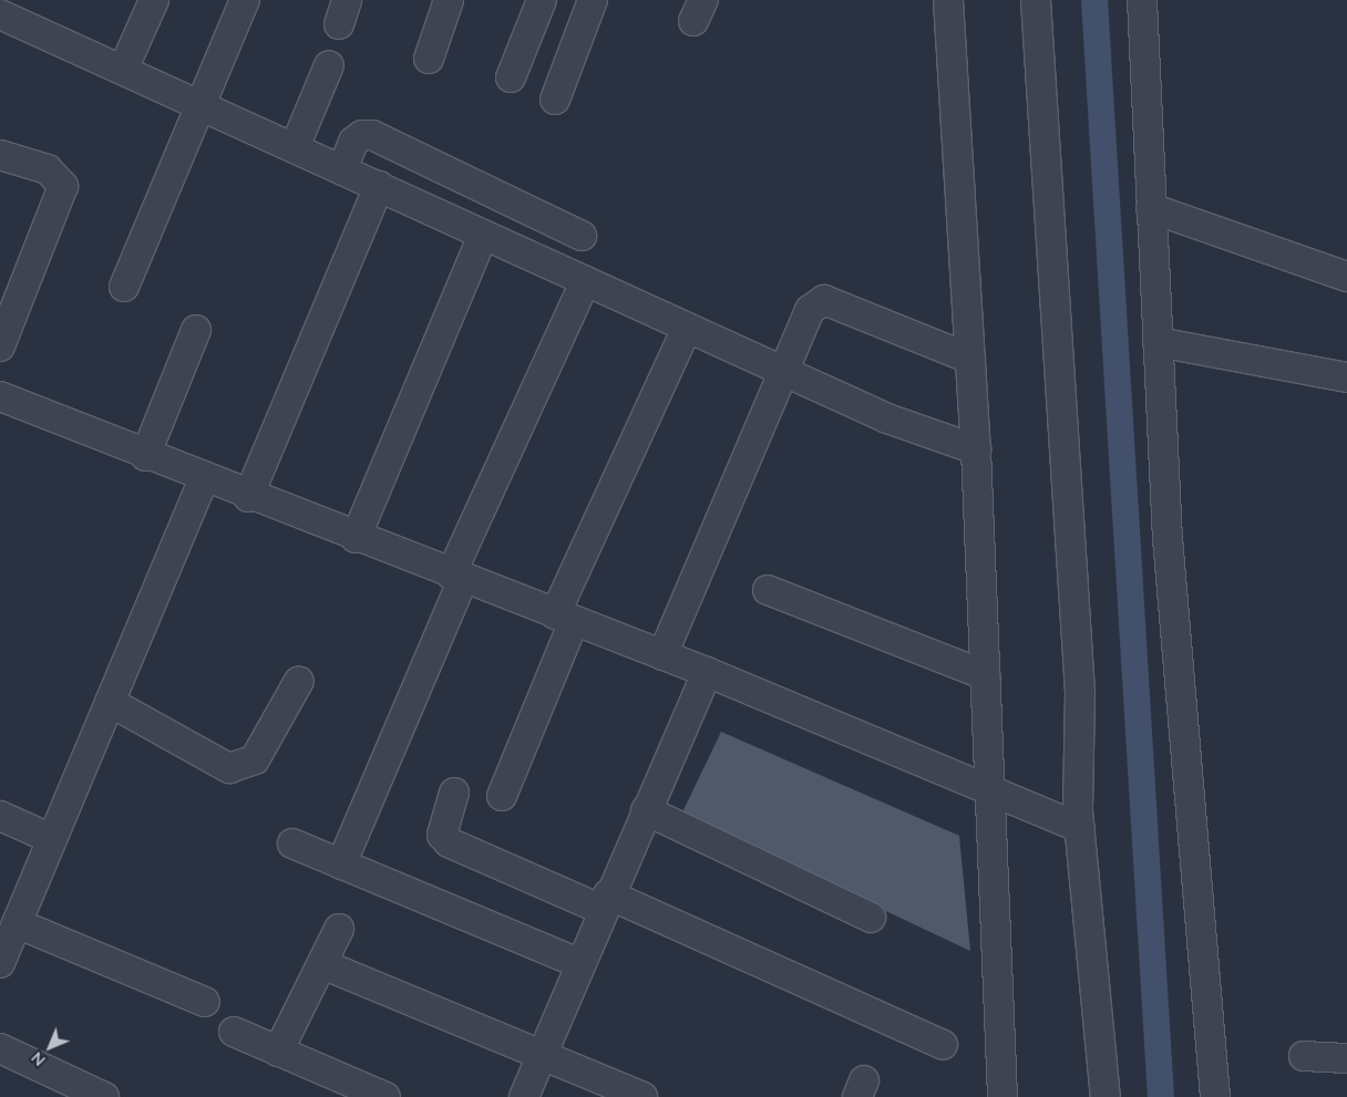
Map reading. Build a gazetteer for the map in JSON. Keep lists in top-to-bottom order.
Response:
{
  "north": "bottom left"
}
